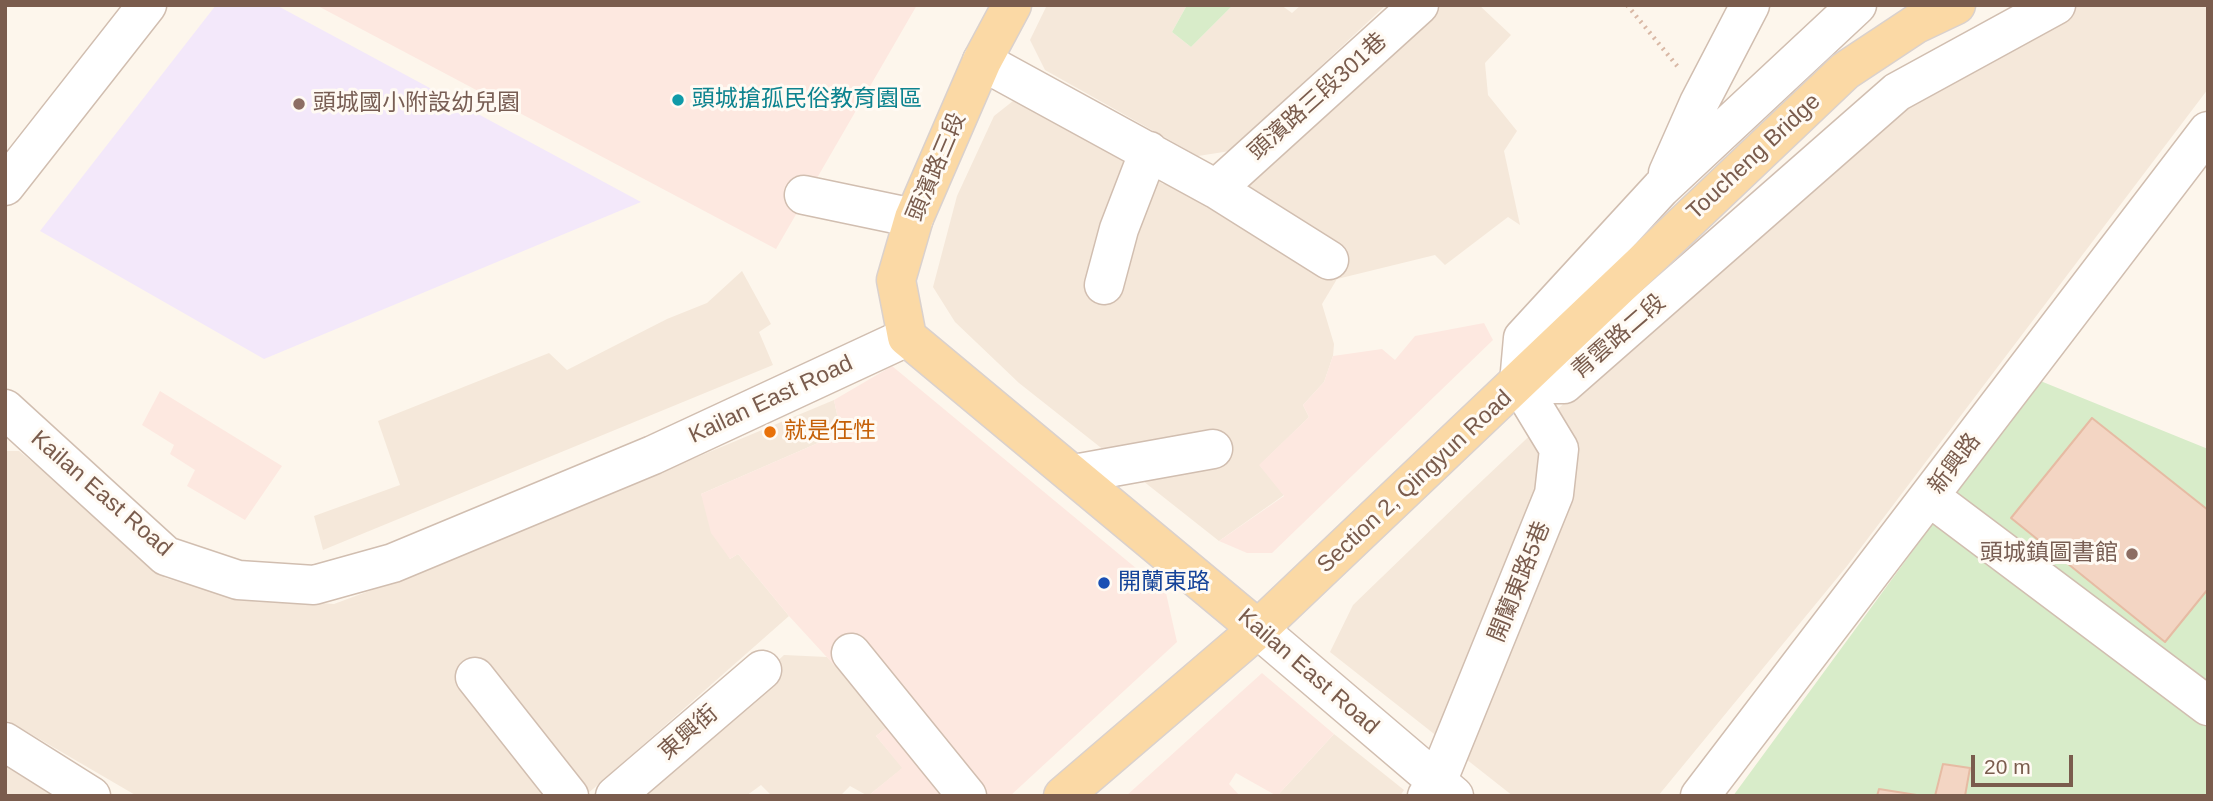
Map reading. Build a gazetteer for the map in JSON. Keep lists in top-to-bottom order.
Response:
{
  "streets": {
    "main road": [
      "Toucheng Bridge",
      "頭濱路三段",
      "Kailan East Road",
      "Section 2, Qingyun Road"
    ],
    "street": [
      "頭濱路三段301巷",
      "青雲路二段",
      "新興路",
      "開蘭東路5巷",
      "東興街"
    ]
  },
  "crossings": [
    ["Toucheng Bridge", "Section 2, Qingyun Road"],
    ["頭濱路三段", "Kailan East Road"],
    ["青雲路二段", "Section 2, Qingyun Road"],
    ["青雲路二段", "開蘭東路5巷"],
    ["Kailan East Road", "Section 2, Qingyun Road"],
    ["Kailan East Road", "開蘭東路5巷"],
    ["Section 2, Qingyun Road", "開蘭東路5巷"]
  ],
  "places": [
    "頭城搶孤民俗教育園區",
    "頭城國小附設幼兒園",
    "就是任性",
    "頭城鎮圖書館",
    "開蘭東路"
  ],
  "scale_bar": "20 m"
}
